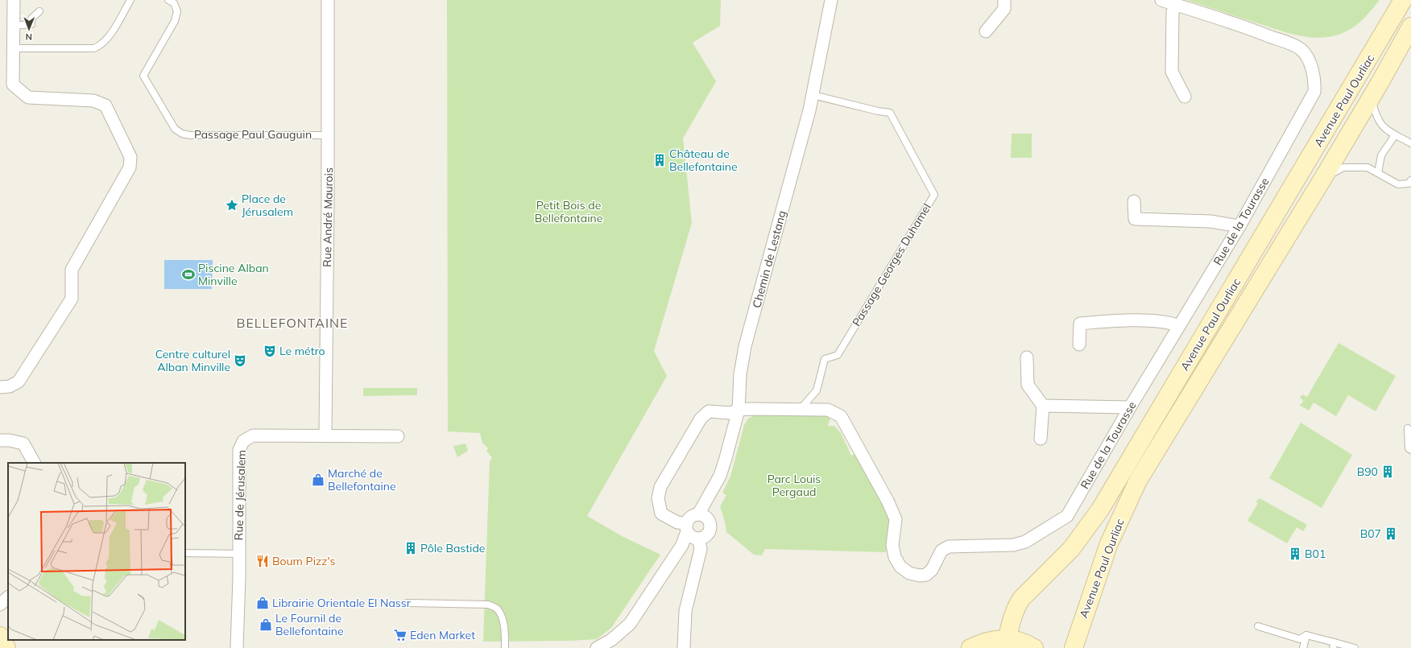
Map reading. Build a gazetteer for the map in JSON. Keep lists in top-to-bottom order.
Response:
{
  "streets": {
    "main road": ["Avenue Paul Ourliac"],
    "street": [
      "Rue André Maurois",
      "Rue de la Tourasse",
      "Chemin de Lestang",
      "Rue de Jérusalem"
    ],
    "lane": ["Passage Paul Gauguin", "Passage Georges Duhamel"]
  },
  "crossings": [
    ["Passage Paul Gauguin", "Rue André Maurois"],
    ["Rue André Maurois", "Rue de Jérusalem"],
    ["Rue de la Tourasse", "Passage Georges Duhamel"],
    ["Chemin de Lestang", "Passage Georges Duhamel"]
  ],
  "districts": ["BELLEFONTAINE"],
  "parks": ["Petit Bois de Bellefontaine", "Parc Louis Pergaud"],
  "places": {
    "building": [
      "Château de Bellefontaine",
      "B90",
      "B07",
      "Pôle Bastide",
      "B01"
    ],
    "place": ["Place de Jérusalem"],
    "sports": ["Piscine Alban Minville"],
    "theatre": ["Le métro", "Centre culturel Alban Minville"],
    "shop": ["Marché de Bellefontaine", "Librairie Orientale El Nassr", "Le Fournil de Bellefontaine"],
    "restaurant": ["Boum Pizz's"],
    "supermarket": ["Eden Market"]
  },
  "north": "bottom"
}
